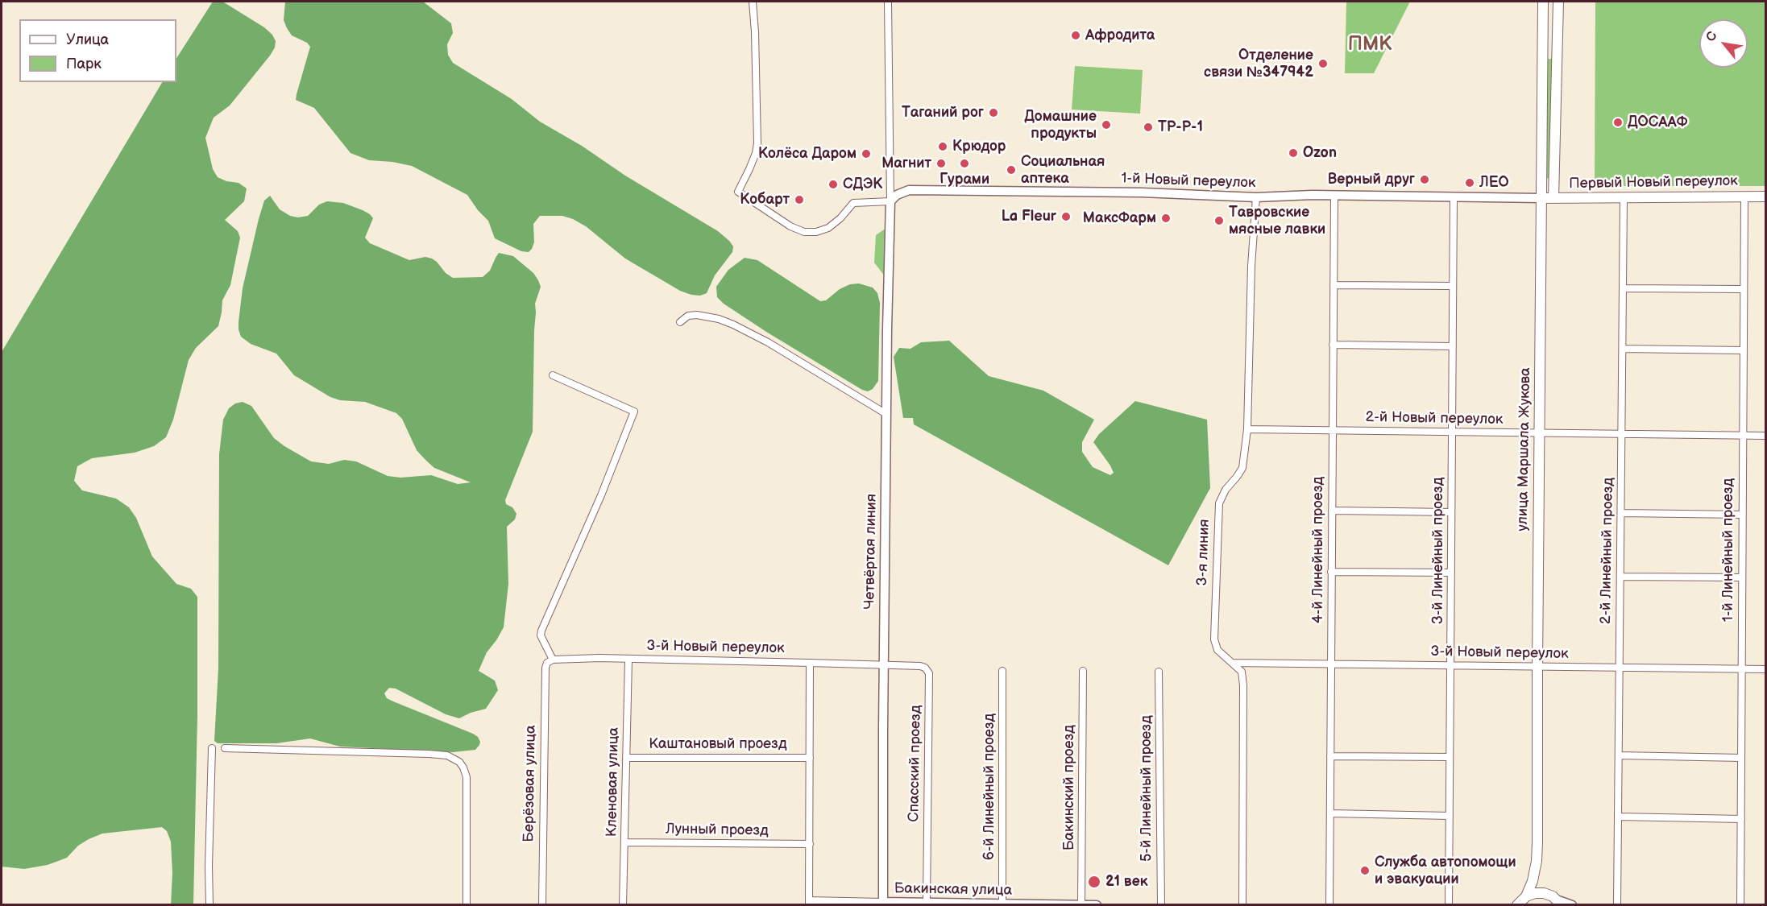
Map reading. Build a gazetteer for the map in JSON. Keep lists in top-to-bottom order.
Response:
{
  "streets": {
    "main road": ["Первый Новый переулок", "улица Маршала Жукова"],
    "street": [
      "1-й Новый переулок",
      "2-й Новый переулок",
      "4-й Линейный проезд",
      "1-й Линейный проезд",
      "3-й Линейный проезд",
      "2-й Линейный проезд",
      "Четвёртая линия",
      "3-я линия",
      "3-й Новый переулок",
      "Каштановый проезд",
      "Спасский проезд",
      "Кленовая улица",
      "Берёзовая улица",
      "6-й Линейный проезд",
      "Бакинский проезд",
      "5-й Линейный проезд",
      "Лунный проезд",
      "Бакинская улица"
    ]
  },
  "crossings": [
    ["1-й Новый переулок", "Первый Новый переулок"],
    ["1-й Новый переулок", "улица Маршала Жукова"],
    ["1-й Новый переулок", "4-й Линейный проезд"],
    ["1-й Новый переулок", "3-й Линейный проезд"],
    ["1-й Новый переулок", "Четвёртая линия"],
    ["1-й Новый переулок", "3-я линия"],
    ["Первый Новый переулок", "улица Маршала Жукова"],
    ["Первый Новый переулок", "1-й Линейный проезд"],
    ["Первый Новый переулок", "2-й Линейный проезд"],
    ["2-й Новый переулок", "улица Маршала Жукова"],
    ["2-й Новый переулок", "4-й Линейный проезд"],
    ["2-й Новый переулок", "1-й Линейный проезд"],
    ["2-й Новый переулок", "3-й Линейный проезд"],
    ["2-й Новый переулок", "2-й Линейный проезд"],
    ["2-й Новый переулок", "3-я линия"],
    ["улица Маршала Жукова", "3-й Новый переулок"],
    ["4-й Линейный проезд", "3-й Новый переулок"],
    ["1-й Линейный проезд", "3-й Новый переулок"],
    ["3-й Линейный проезд", "3-й Новый переулок"],
    ["2-й Линейный проезд", "3-й Новый переулок"],
    ["Четвёртая линия", "3-й Новый переулок"],
    ["Четвёртая линия", "Спасский проезд"],
    ["Четвёртая линия", "Бакинская улица"],
    ["3-я линия", "3-й Новый переулок"],
    ["3-й Новый переулок", "Спасский проезд"],
    ["3-й Новый переулок", "Кленовая улица"],
    ["3-й Новый переулок", "Берёзовая улица"],
    ["Каштановый проезд", "Кленовая улица"],
    ["Спасский проезд", "Бакинская улица"],
    ["Кленовая улица", "Лунный проезд"],
    ["6-й Линейный проезд", "Бакинская улица"],
    ["Бакинский проезд", "Бакинская улица"]
  ],
  "districts": ["ПМК"],
  "places": [
    "Афродита",
    "Отделение связи №347942",
    "Таганий рог",
    "ДОСААФ",
    "Домашние продукты",
    "ТР-Р-1",
    "Крюдор",
    "Ozon",
    "Колёса Даром",
    "Магнит",
    "Гурами",
    "Социальная аптека",
    "Верный друг",
    "ЛЕО",
    "СДЭК",
    "Кобарт",
    "La Fleur",
    "МаксФарм",
    "Тавровские мясные лавки",
    "Служба автопомощи и эвакуации",
    "21 век"
  ],
  "legend": ["Улица", "Парк"],
  "north": "top left"
}
